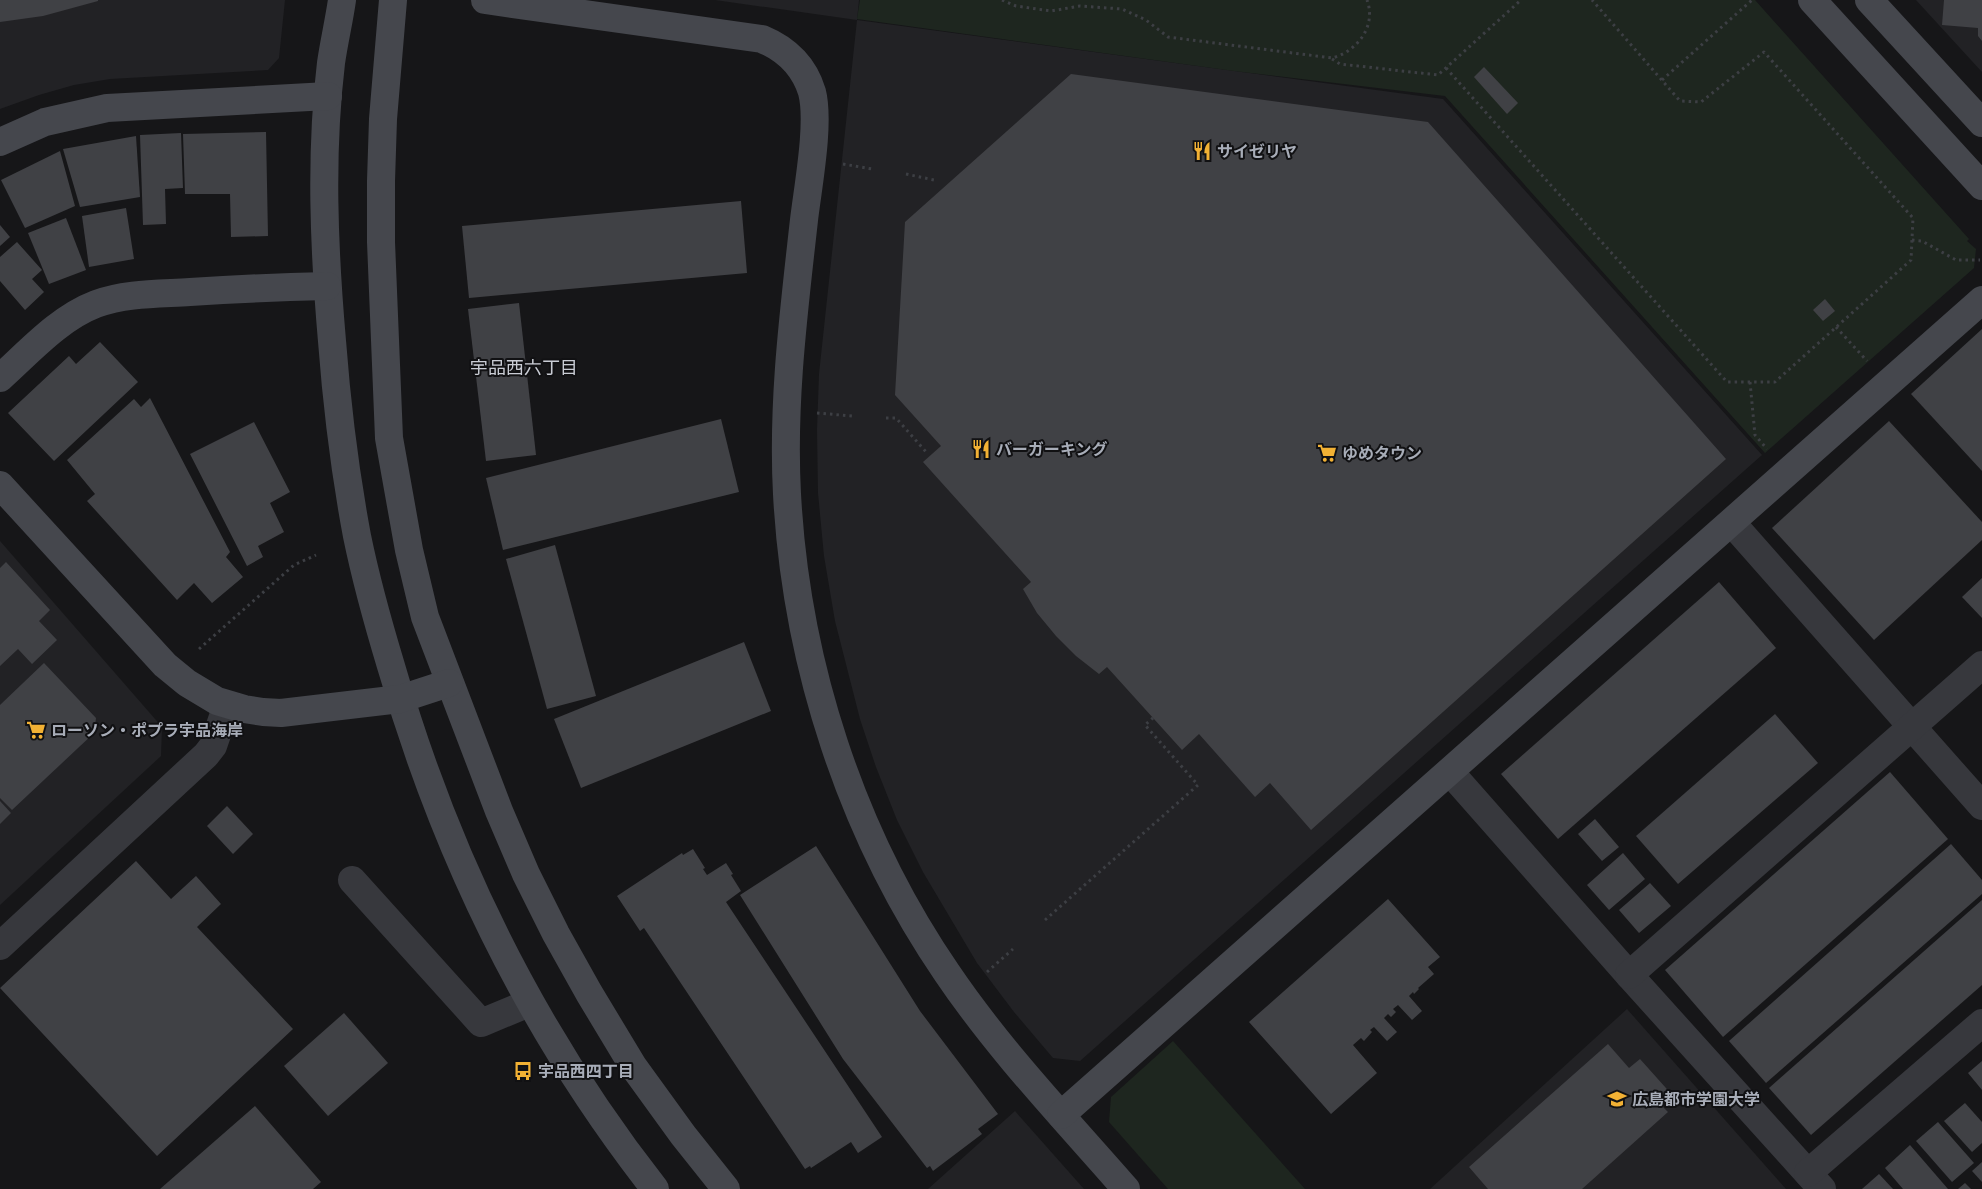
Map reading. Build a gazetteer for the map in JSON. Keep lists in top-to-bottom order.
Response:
{
  "districts": ["宇品西六丁目"],
  "places": {
    "restaurant": ["サイゼリヤ", "バーガーキング"],
    "supermarket": ["ゆめタウン", "ローソン・ポプラ宇品海岸"],
    "bus stop": ["宇品西四丁目"],
    "school or university": ["広島都市学園大学"]
  }
}
